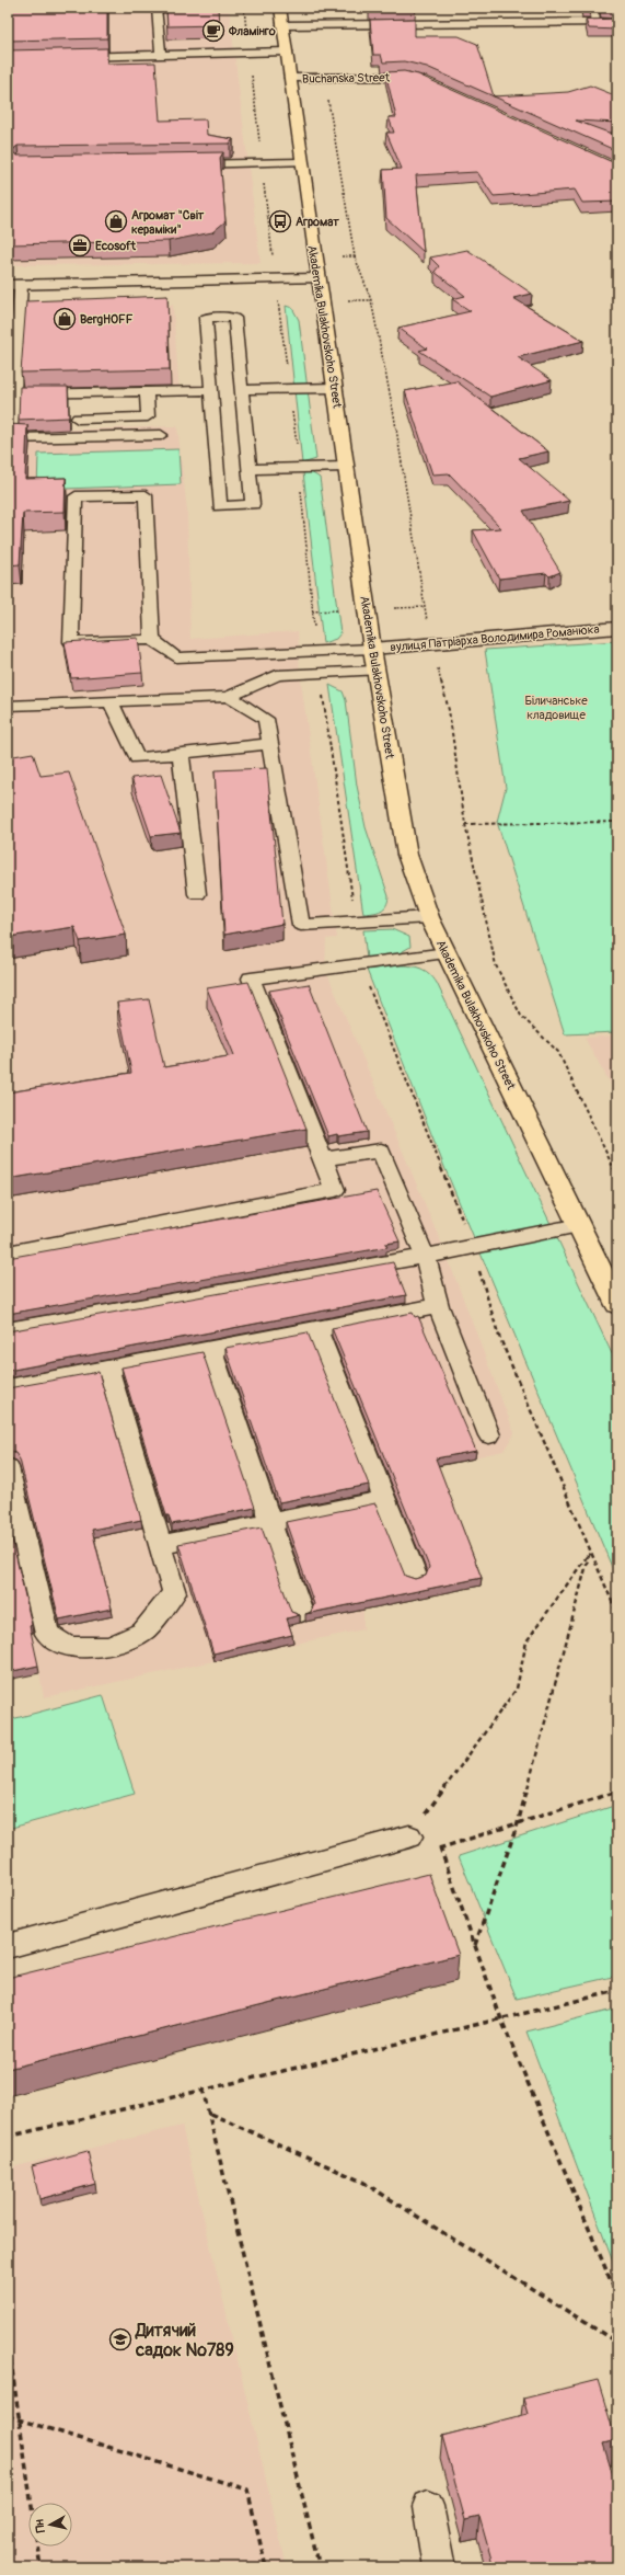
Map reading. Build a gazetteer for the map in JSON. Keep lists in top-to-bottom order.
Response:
{
  "streets": {
    "main road": ["Akademika Bulakhovskoho Street"],
    "street": ["Buchanska Street", "вулиця Патріарха Володимира Романюка"]
  },
  "crossings": [
    ["Buchanska Street", "Akademika Bulakhovskoho Street"],
    ["Akademika Bulakhovskoho Street", "вулиця Патріарха Володимира Романюка"]
  ],
  "parks": ["Біличанське кладовище"],
  "places": {
    "cafe": ["Фламінго"],
    "shop": ["Агромат \"Світ кераміки\"", "BergHOFF"],
    "bus stop": ["Агромат"],
    "office": ["Ecosoft"],
    "school or university": ["Дитячий садок №789"]
  },
  "north": "left"
}
